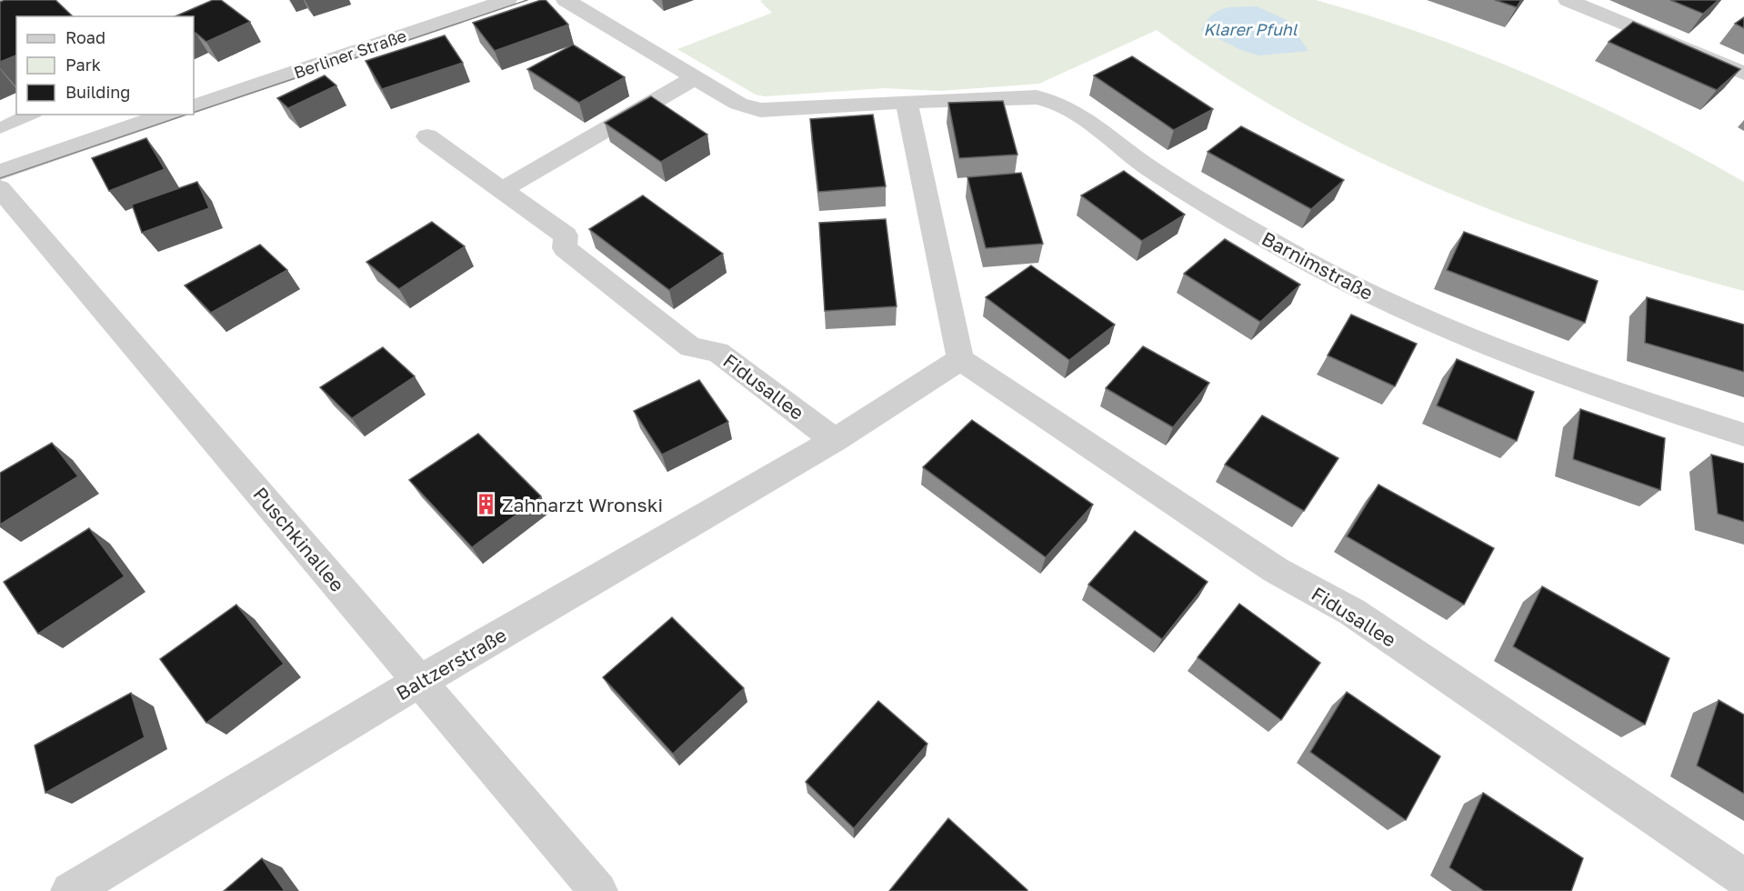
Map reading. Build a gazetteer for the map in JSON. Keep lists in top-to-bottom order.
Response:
{
  "streets": {
    "street": [
      "Berliner Straße",
      "Barnimstraße",
      "Fidusallee",
      "Puschkinallee",
      "Baltzerstraße"
    ]
  },
  "crossings": [
    ["Fidusallee", "Baltzerstraße"],
    ["Puschkinallee", "Baltzerstraße"]
  ],
  "water": ["Klarer Pfuhl"],
  "places": {
    "building": ["Zahnarzt Wronski"]
  },
  "legend": ["Road", "Park", "Building"]
}
